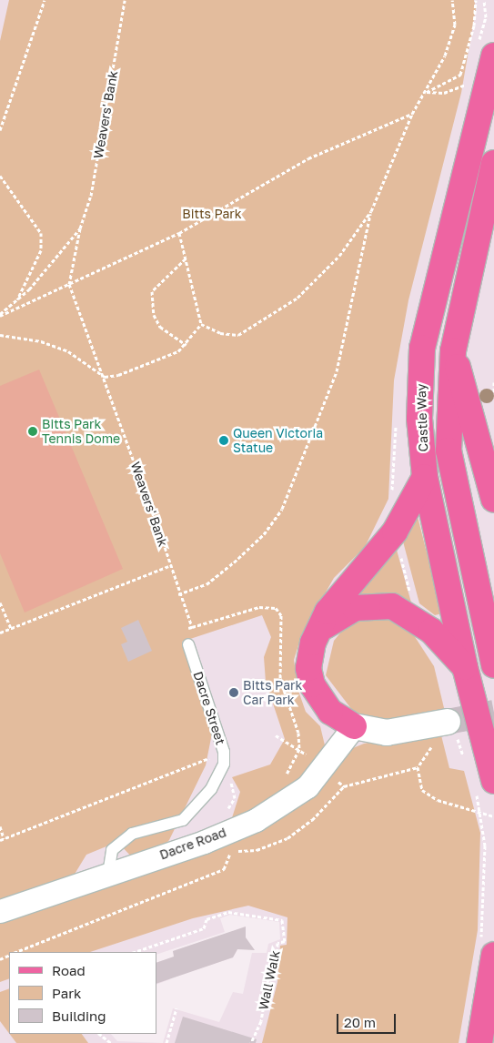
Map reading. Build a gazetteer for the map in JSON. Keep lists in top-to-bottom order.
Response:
{
  "streets": {
    "main road": ["Castle Way"],
    "street": ["Dacre Road"],
    "lane": ["Dacre Street"],
    "path": ["Weavers' Bank", "Wall Walk"]
  },
  "crossings": [
    ["Dacre Street", "Dacre Road"]
  ],
  "parks": ["Bitts Park"],
  "places": ["Bitts Park Tennis Dome", "Queen Victoria Statue", "Bitts Park Car Park"],
  "legend": ["Road", "Park", "Building"],
  "scale_bar": "20 m"
}
